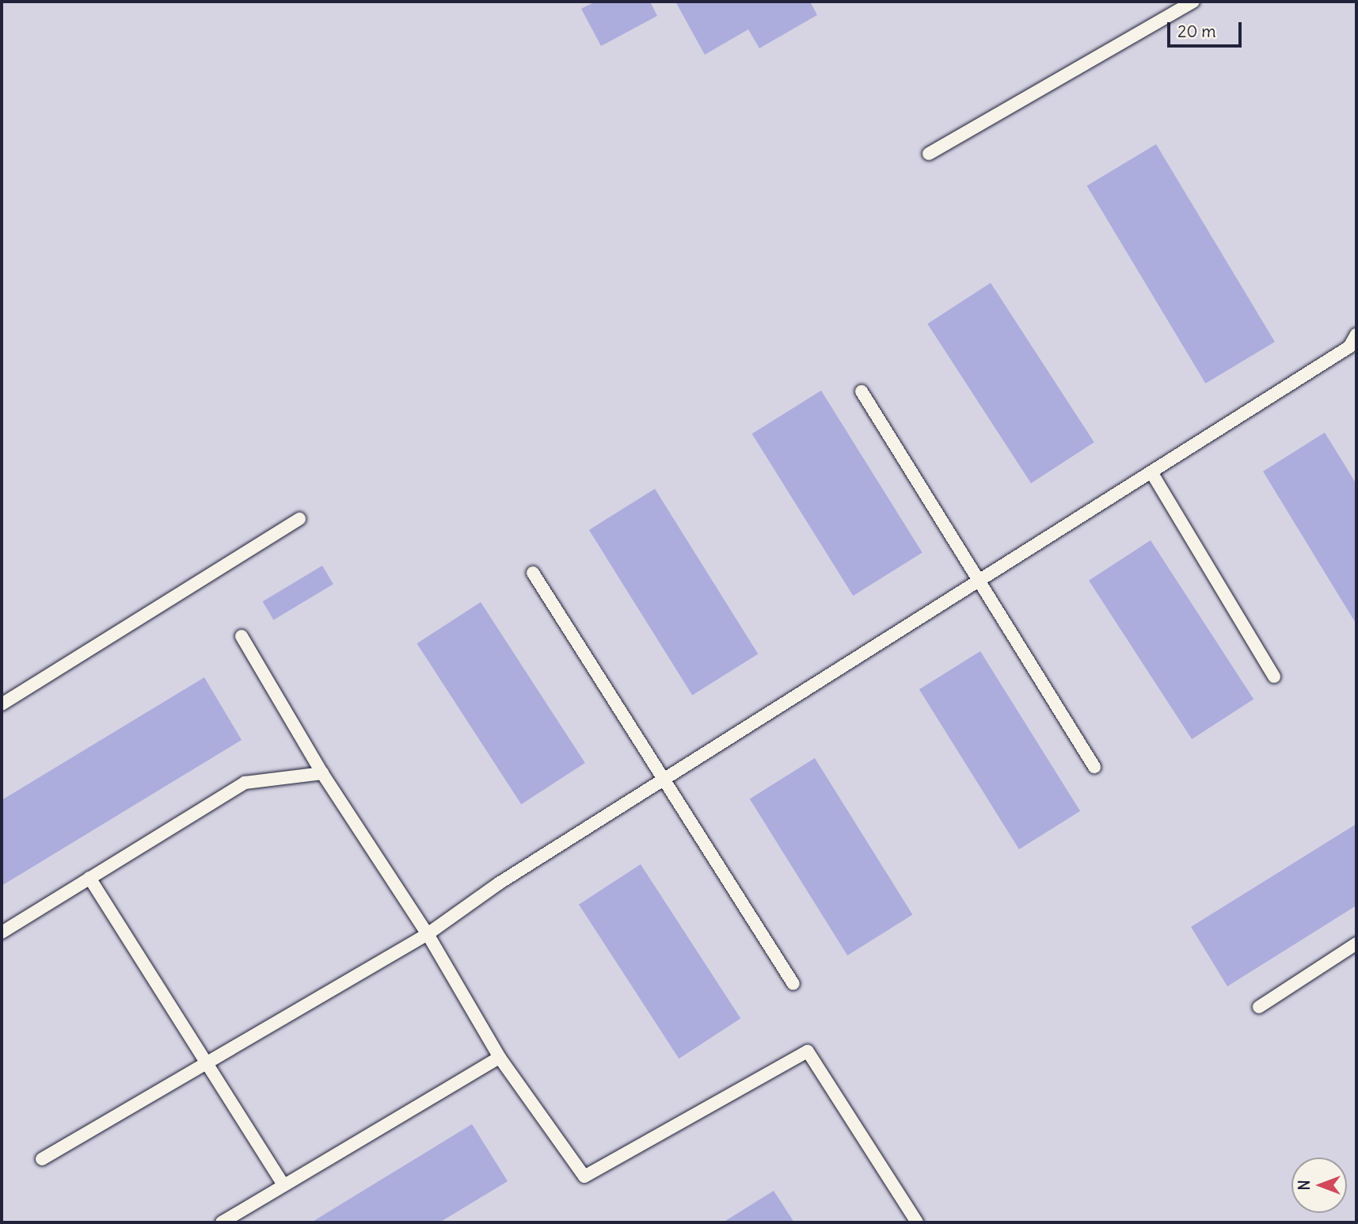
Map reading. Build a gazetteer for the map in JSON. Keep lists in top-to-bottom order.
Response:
{
  "scale_bar": "20 m",
  "north": "left"
}
